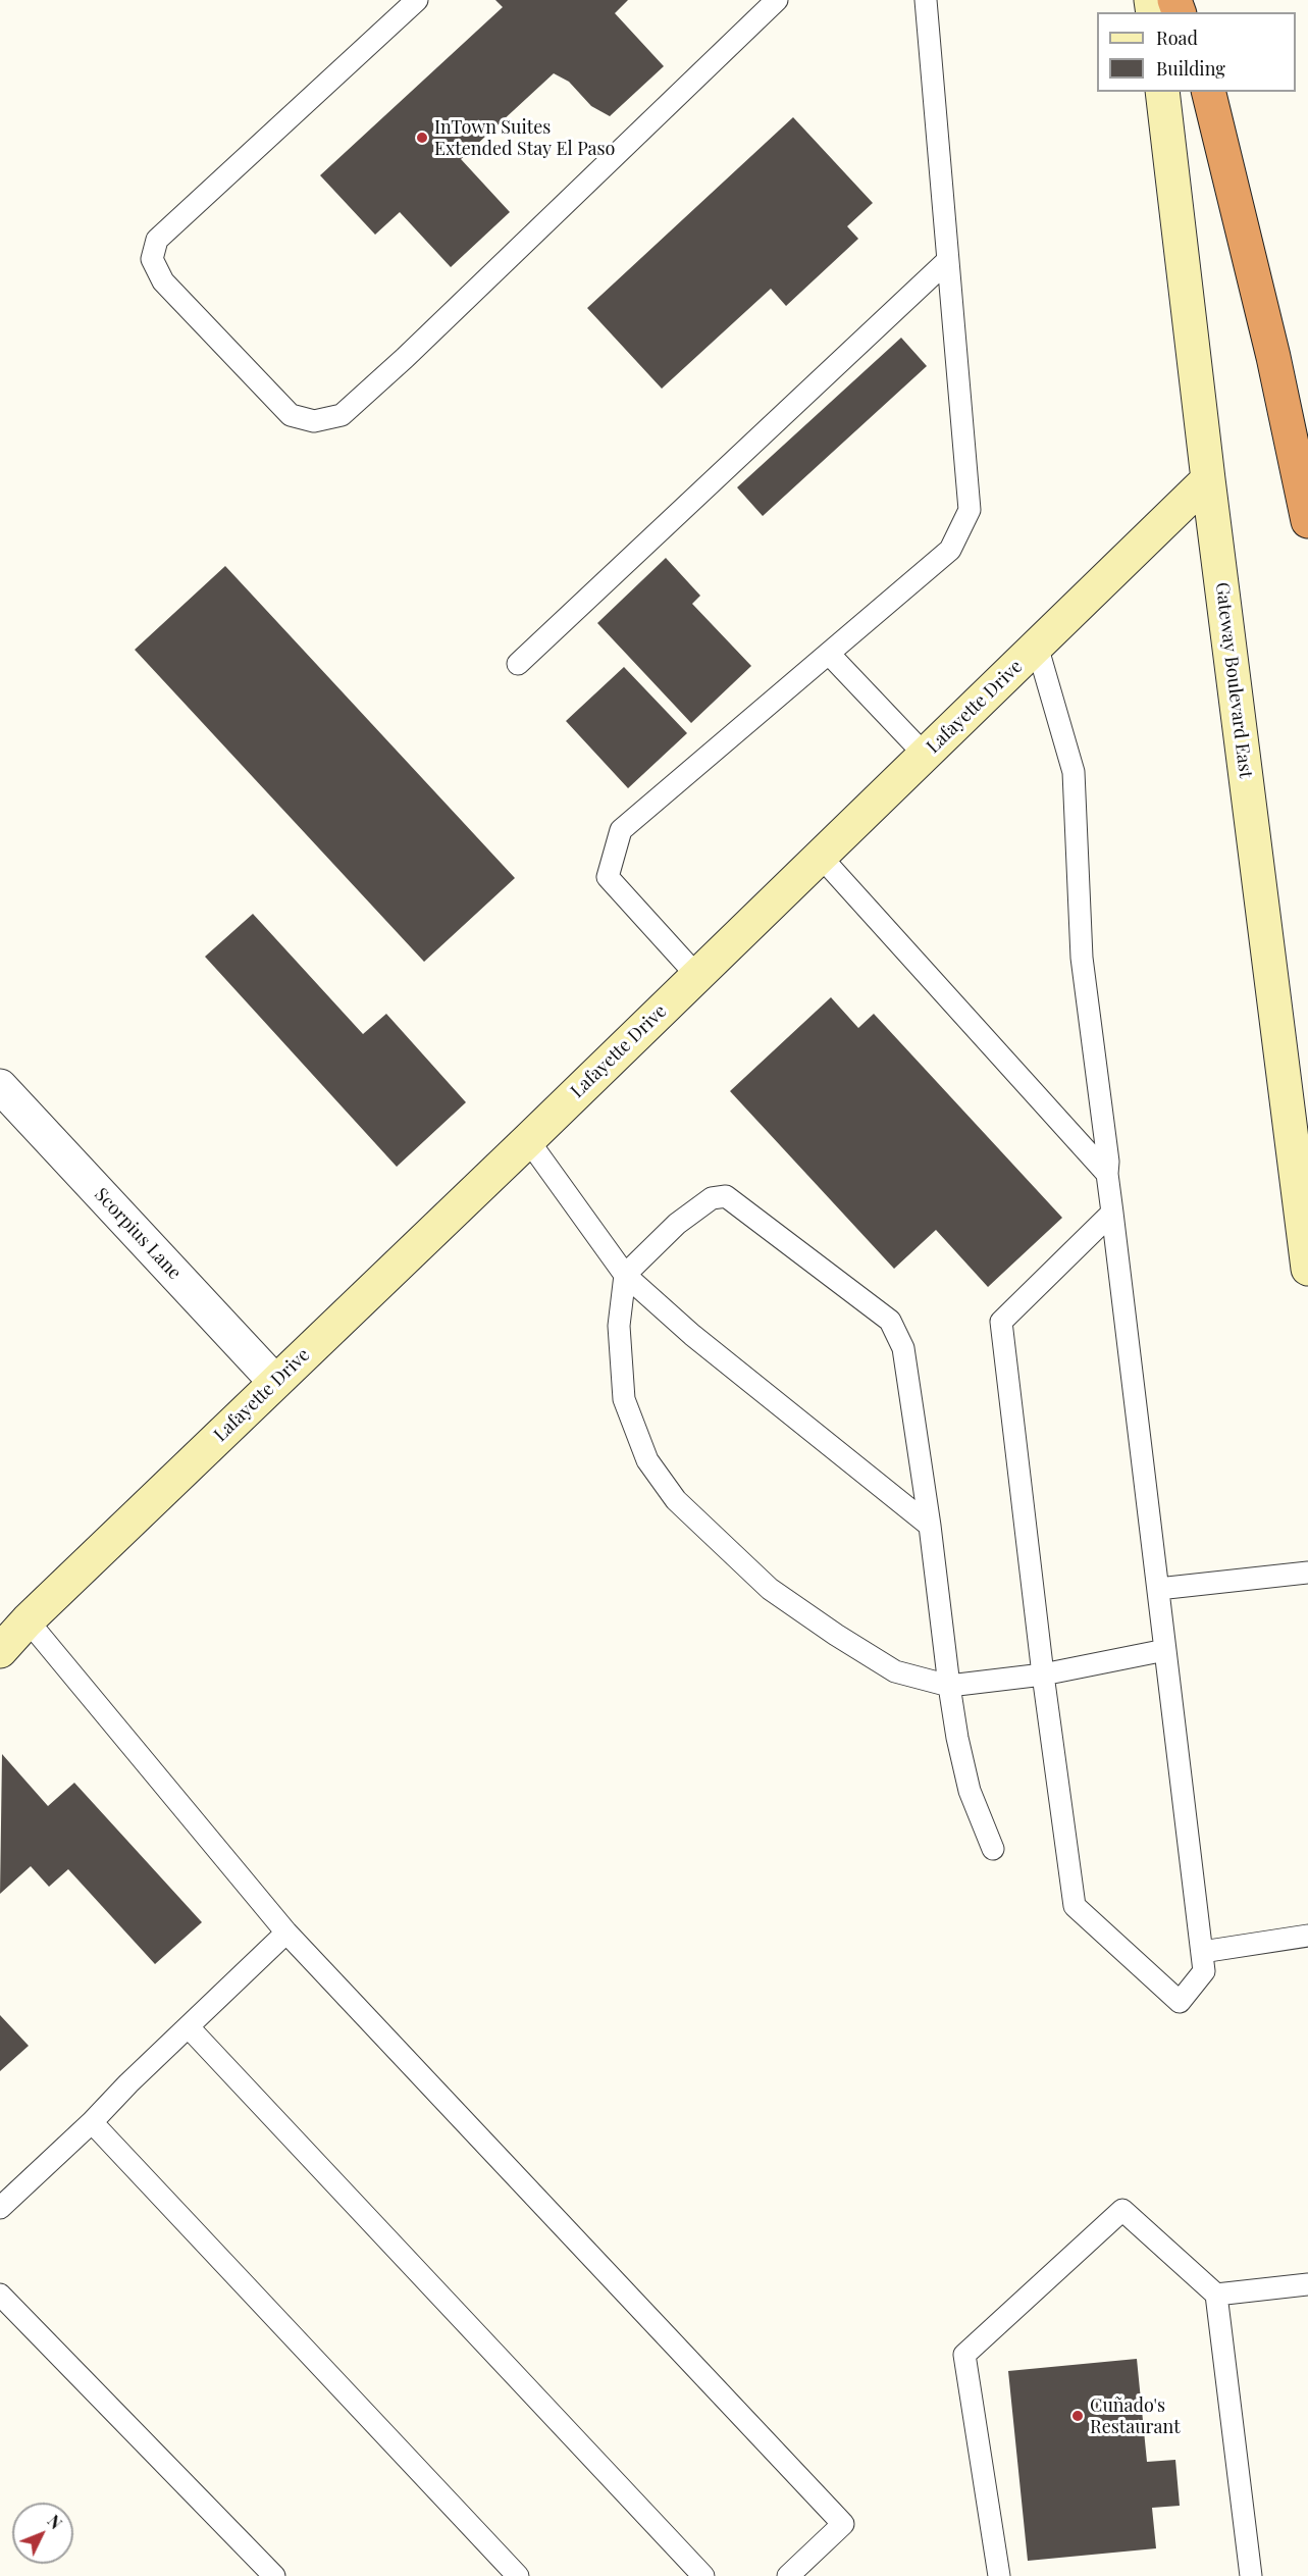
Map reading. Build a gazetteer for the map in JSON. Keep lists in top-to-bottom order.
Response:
{
  "streets": {
    "street": ["Gateway Boulevard East", "Lafayette Drive", "Scorpius Lane"]
  },
  "crossings": [
    ["Gateway Boulevard East", "Lafayette Drive"],
    ["Lafayette Drive", "Scorpius Lane"]
  ],
  "places": ["InTown Suites Extended Stay El Paso", "Cuñado's Restaurant"],
  "legend": ["Road", "Building"],
  "north": "top right"
}
